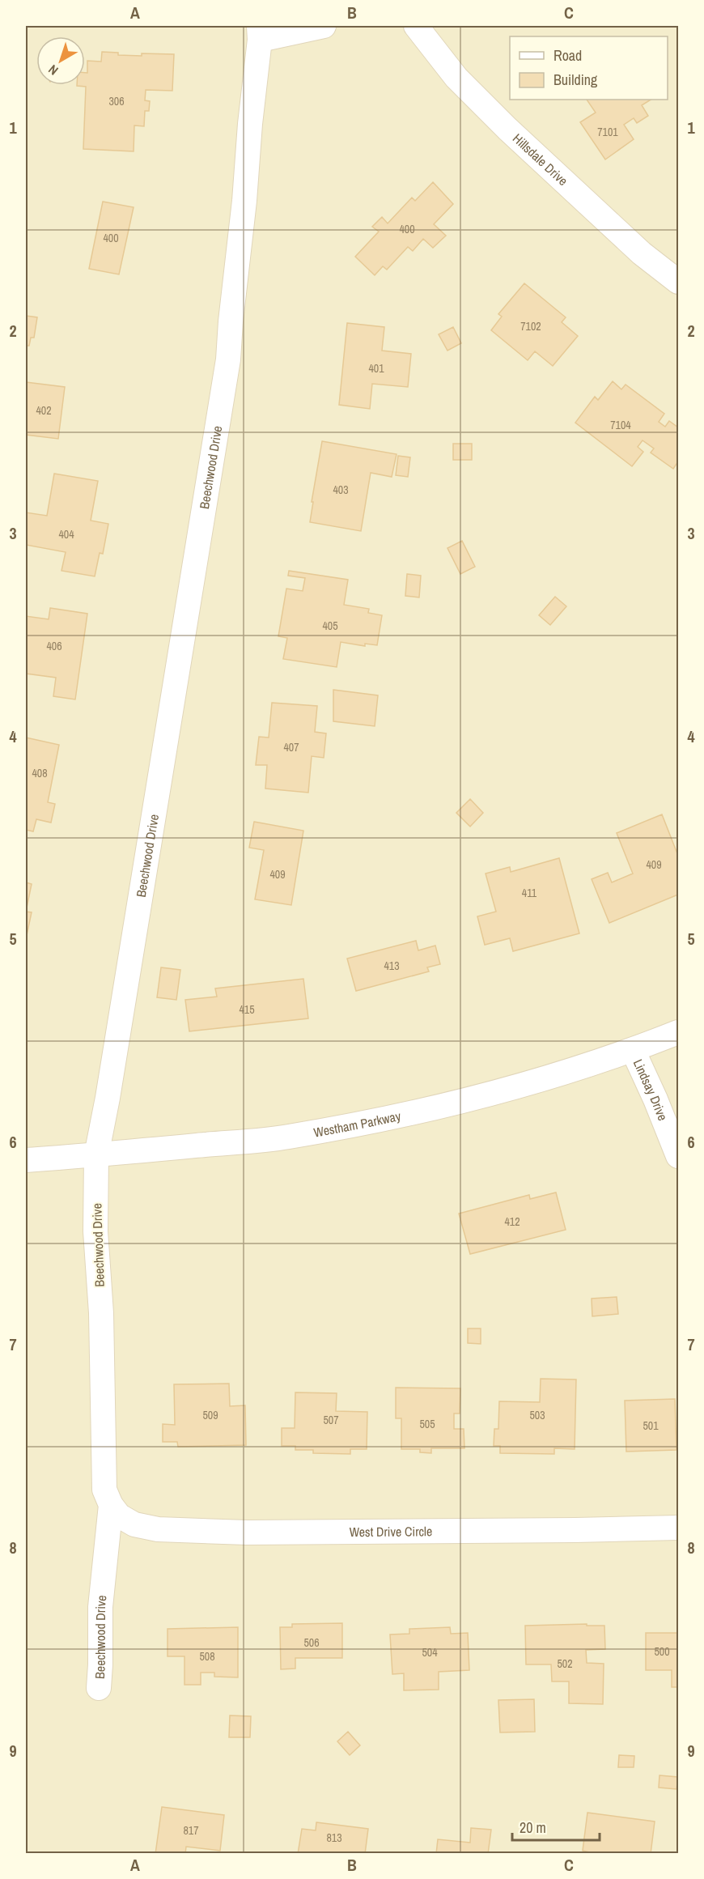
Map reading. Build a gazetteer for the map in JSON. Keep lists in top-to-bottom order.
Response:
{
  "streets": {
    "street": [
      "Hillsdale Drive",
      "Beechwood Drive",
      "Lindsay Drive",
      "Westham Parkway",
      "West Drive Circle"
    ]
  },
  "crossings": [
    ["Beechwood Drive", "Westham Parkway"],
    ["Beechwood Drive", "West Drive Circle"],
    ["Lindsay Drive", "Westham Parkway"]
  ],
  "house_numbers": [
    "306",
    "7101",
    "400",
    "400",
    "7102",
    "401",
    "402",
    "7104",
    "403",
    "404",
    "405",
    "406",
    "407",
    "408",
    "409",
    "409",
    "411",
    "413",
    "415",
    "412",
    "509",
    "503",
    "507",
    "505",
    "501",
    "506",
    "500",
    "504",
    "508",
    "502",
    "817",
    "813"
  ],
  "legend": ["Road", "Building"],
  "scale_bar": "20 m",
  "north": "bottom left",
  "grid": {
    "columns": ["A", "B", "C"],
    "rows": [
      "1",
      "2",
      "3",
      "4",
      "5",
      "6",
      "7",
      "8",
      "9"
    ]
  }
}
